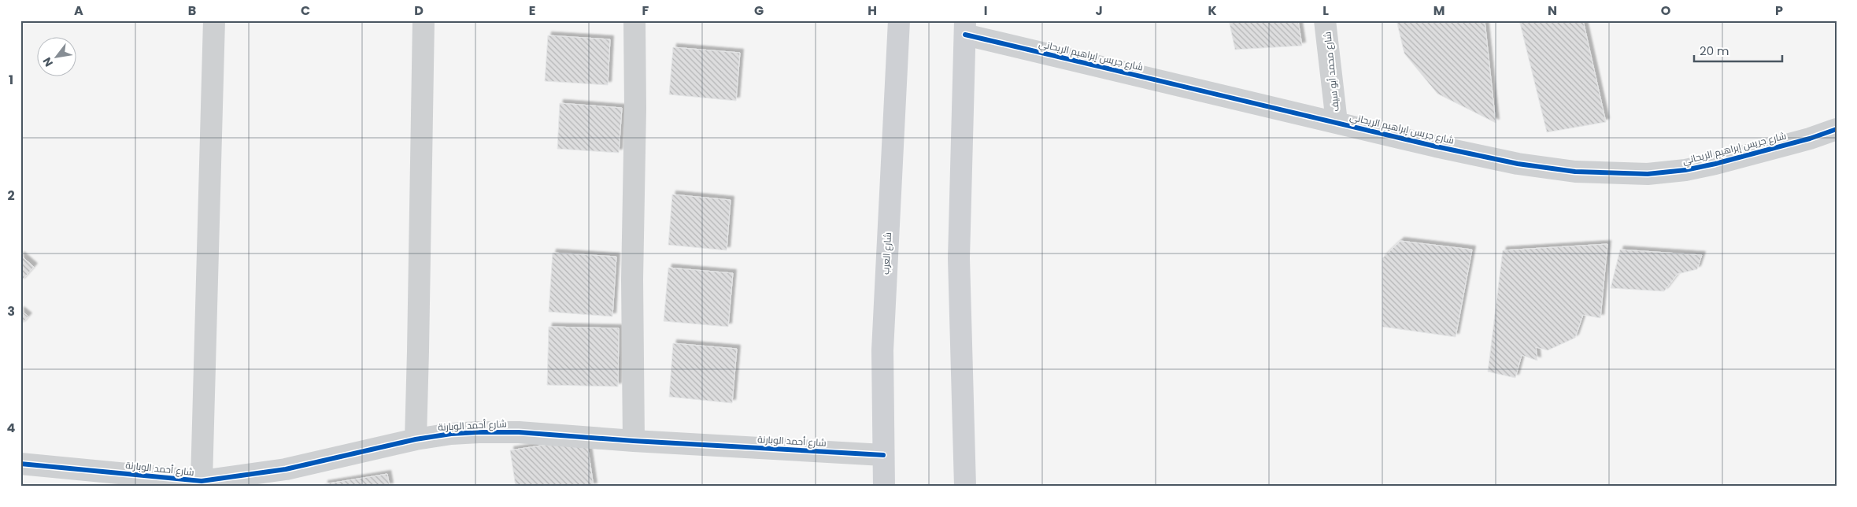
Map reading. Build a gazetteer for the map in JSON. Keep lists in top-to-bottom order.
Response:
{
  "streets": {
    "main road": ["شارع العرب"],
    "street": ["شارع جريس إبراهيم الريحاني", "شارع محمد أبو سيف", "شارع أحمد الوبارنة"]
  },
  "crossings": [
    ["شارع جريس إبراهيم الريحاني", "شارع محمد أبو سيف"],
    ["شارع العرب", "شارع أحمد الوبارنة"]
  ],
  "scale_bar": "20 m",
  "north": "bottom left",
  "grid": {
    "columns": [
      "A",
      "B",
      "C",
      "D",
      "E",
      "F",
      "G",
      "H",
      "I",
      "J",
      "K",
      "L",
      "M",
      "N",
      "O",
      "P"
    ],
    "rows": [
      "1",
      "2",
      "3",
      "4"
    ]
  }
}
